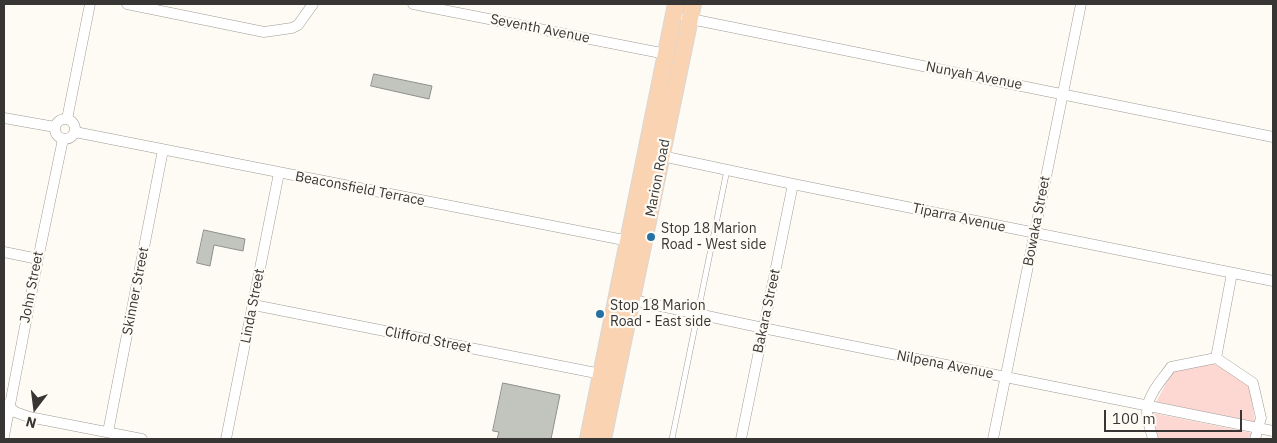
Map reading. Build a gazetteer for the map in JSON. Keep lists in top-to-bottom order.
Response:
{
  "streets": {
    "main road": ["Marion Road"],
    "street": [
      "Seventh Avenue",
      "Nunyah Avenue",
      "Beaconsfield Terrace",
      "Tiparra Avenue",
      "Bowaka Street",
      "John Street",
      "Skinner Street",
      "Linda Street",
      "Bakara Street",
      "Clifford Street",
      "Nilpena Avenue"
    ]
  },
  "crossings": [
    ["Seventh Avenue", "Marion Road"],
    ["Nunyah Avenue", "Marion Road"],
    ["Nunyah Avenue", "Bowaka Street"],
    ["Marion Road", "Beaconsfield Terrace"],
    ["Marion Road", "Tiparra Avenue"],
    ["Marion Road", "Clifford Street"],
    ["Marion Road", "Nilpena Avenue"],
    ["Beaconsfield Terrace", "John Street"],
    ["Beaconsfield Terrace", "Skinner Street"],
    ["Beaconsfield Terrace", "Linda Street"],
    ["Tiparra Avenue", "Bowaka Street"],
    ["Tiparra Avenue", "Bakara Street"],
    ["Bowaka Street", "Nilpena Avenue"],
    ["Linda Street", "Clifford Street"],
    ["Bakara Street", "Nilpena Avenue"]
  ],
  "places": ["Stop 18 Marion Road - West side", "Stop 18 Marion Road - East side"],
  "scale_bar": "100 m",
  "north": "bottom"
}
